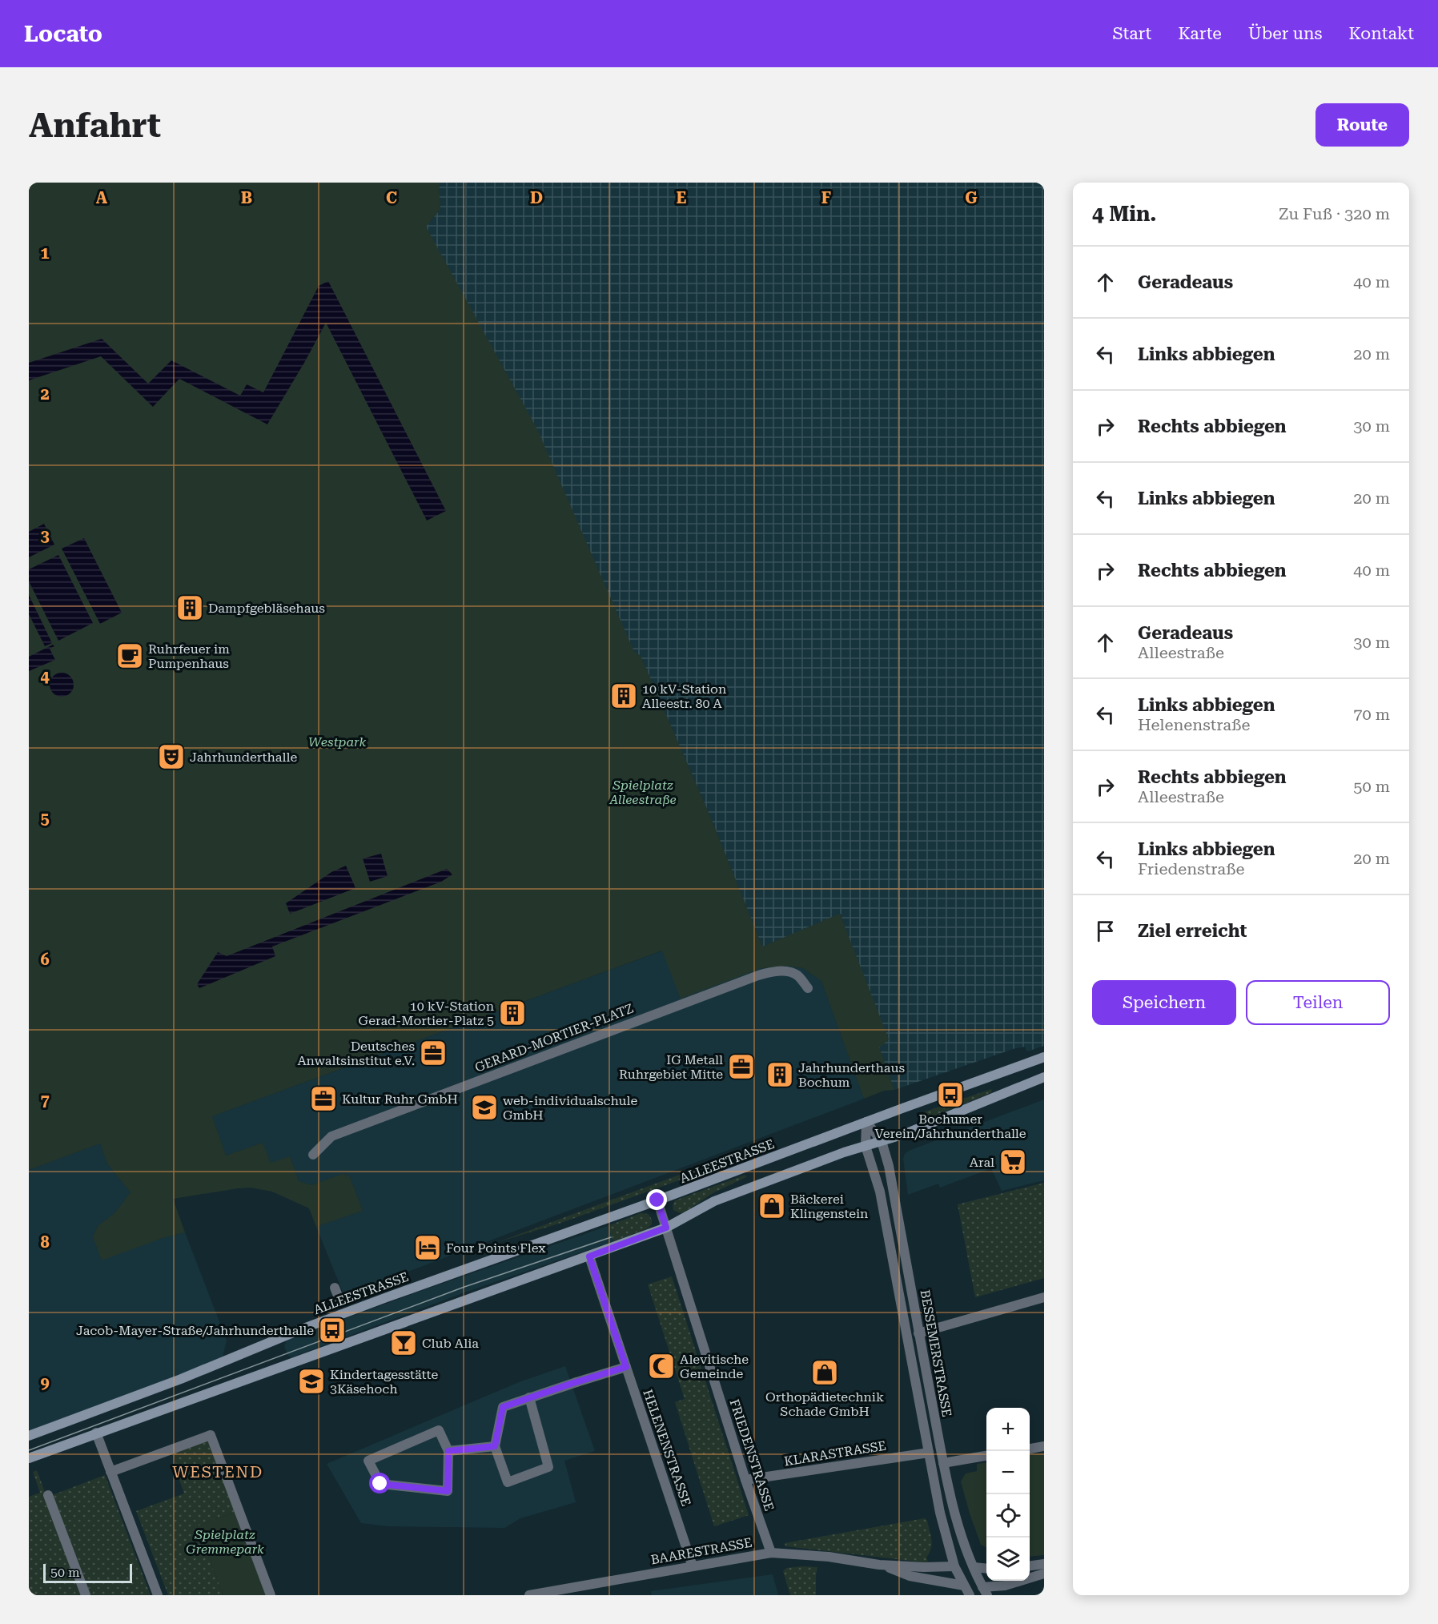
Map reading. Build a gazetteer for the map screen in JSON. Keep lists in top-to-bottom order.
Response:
{
  "streets": {
    "main road": ["ALLEESTRASSE"],
    "street": [
      "GERARD-MORTIER-PLATZ",
      "BESSEMERSTRASSE",
      "HELENENSTRASSE",
      "KLARASTRASSE",
      "FRIEDENSTRASSE",
      "BAARESTRASSE"
    ]
  },
  "crossings": [
    ["ALLEESTRASSE", "FRIEDENSTRASSE"],
    ["BESSEMERSTRASSE", "KLARASTRASSE"],
    ["BESSEMERSTRASSE", "BAARESTRASSE"],
    ["HELENENSTRASSE", "BAARESTRASSE"],
    ["KLARASTRASSE", "FRIEDENSTRASSE"],
    ["FRIEDENSTRASSE", "BAARESTRASSE"]
  ],
  "districts": ["WESTEND"],
  "parks": ["Westpark", "Spielplatz Alleestraße", "Spielplatz Gremmepark"],
  "places": {
    "building": [
      "Dampfgebläsehaus",
      "10 kV-Station Alleestr. 80 A",
      "10 kV-Station Gerad-Mortier-Platz 5",
      "Jahrhunderthaus Bochum"
    ],
    "cafe": ["Ruhrfeuer im Pumpenhaus"],
    "theatre": ["Jahrhunderthalle"],
    "office": ["Deutsches Anwaltsinstitut e.V.", "IG Metall Ruhrgebiet Mitte", "Kultur Ruhr GmbH"],
    "bus stop": ["Bochumer Verein/Jahrhunderthalle", "Jacob-Mayer-Straße/Jahrhunderthalle"],
    "school or university": ["web-individualschule GmbH", "Kindertagesstätte 3Käsehoch"],
    "supermarket": ["Aral"],
    "shop": ["Bäckerei Klingenstein", "Orthopädietechnik Schade GmbH"],
    "hotel": ["Four Points Flex"],
    "bar": ["Club Alia"],
    "mosque": ["Alevitische Gemeinde"]
  },
  "scale_bar": "50 m",
  "page": {
    "header": "Locato",
    "nav": [
      "Start",
      "Karte",
      "Über uns",
      "Kontakt"
    ],
    "buttons": [
      "Route",
      ["Speichern", "Teilen"]
    ],
    "title": "Anfahrt",
    "heading": ["4 Min.", "Zu Fuß · 320 m"],
    "list": [
      ["Geradeaus", "40 m"],
      ["Links abbiegen", "20 m"],
      ["Rechts abbiegen", "30 m"],
      ["Links abbiegen", "20 m"],
      ["Rechts abbiegen", "40 m"],
      ["Geradeaus", "Alleestraße", "30 m"],
      ["Links abbiegen", "Helenenstraße", "70 m"],
      ["Rechts abbiegen", "Alleestraße", "50 m"],
      ["Links abbiegen", "Friedenstraße", "20 m"],
      "Ziel erreicht"
    ],
    "map_buttons": ["+", "−"],
    "scale": "50 m"
  },
  "grid": {
    "columns": [
      "A",
      "B",
      "C",
      "D",
      "E",
      "F",
      "G"
    ],
    "rows": [
      "1",
      "2",
      "3",
      "4",
      "5",
      "6",
      "7",
      "8",
      "9"
    ]
  }
}
